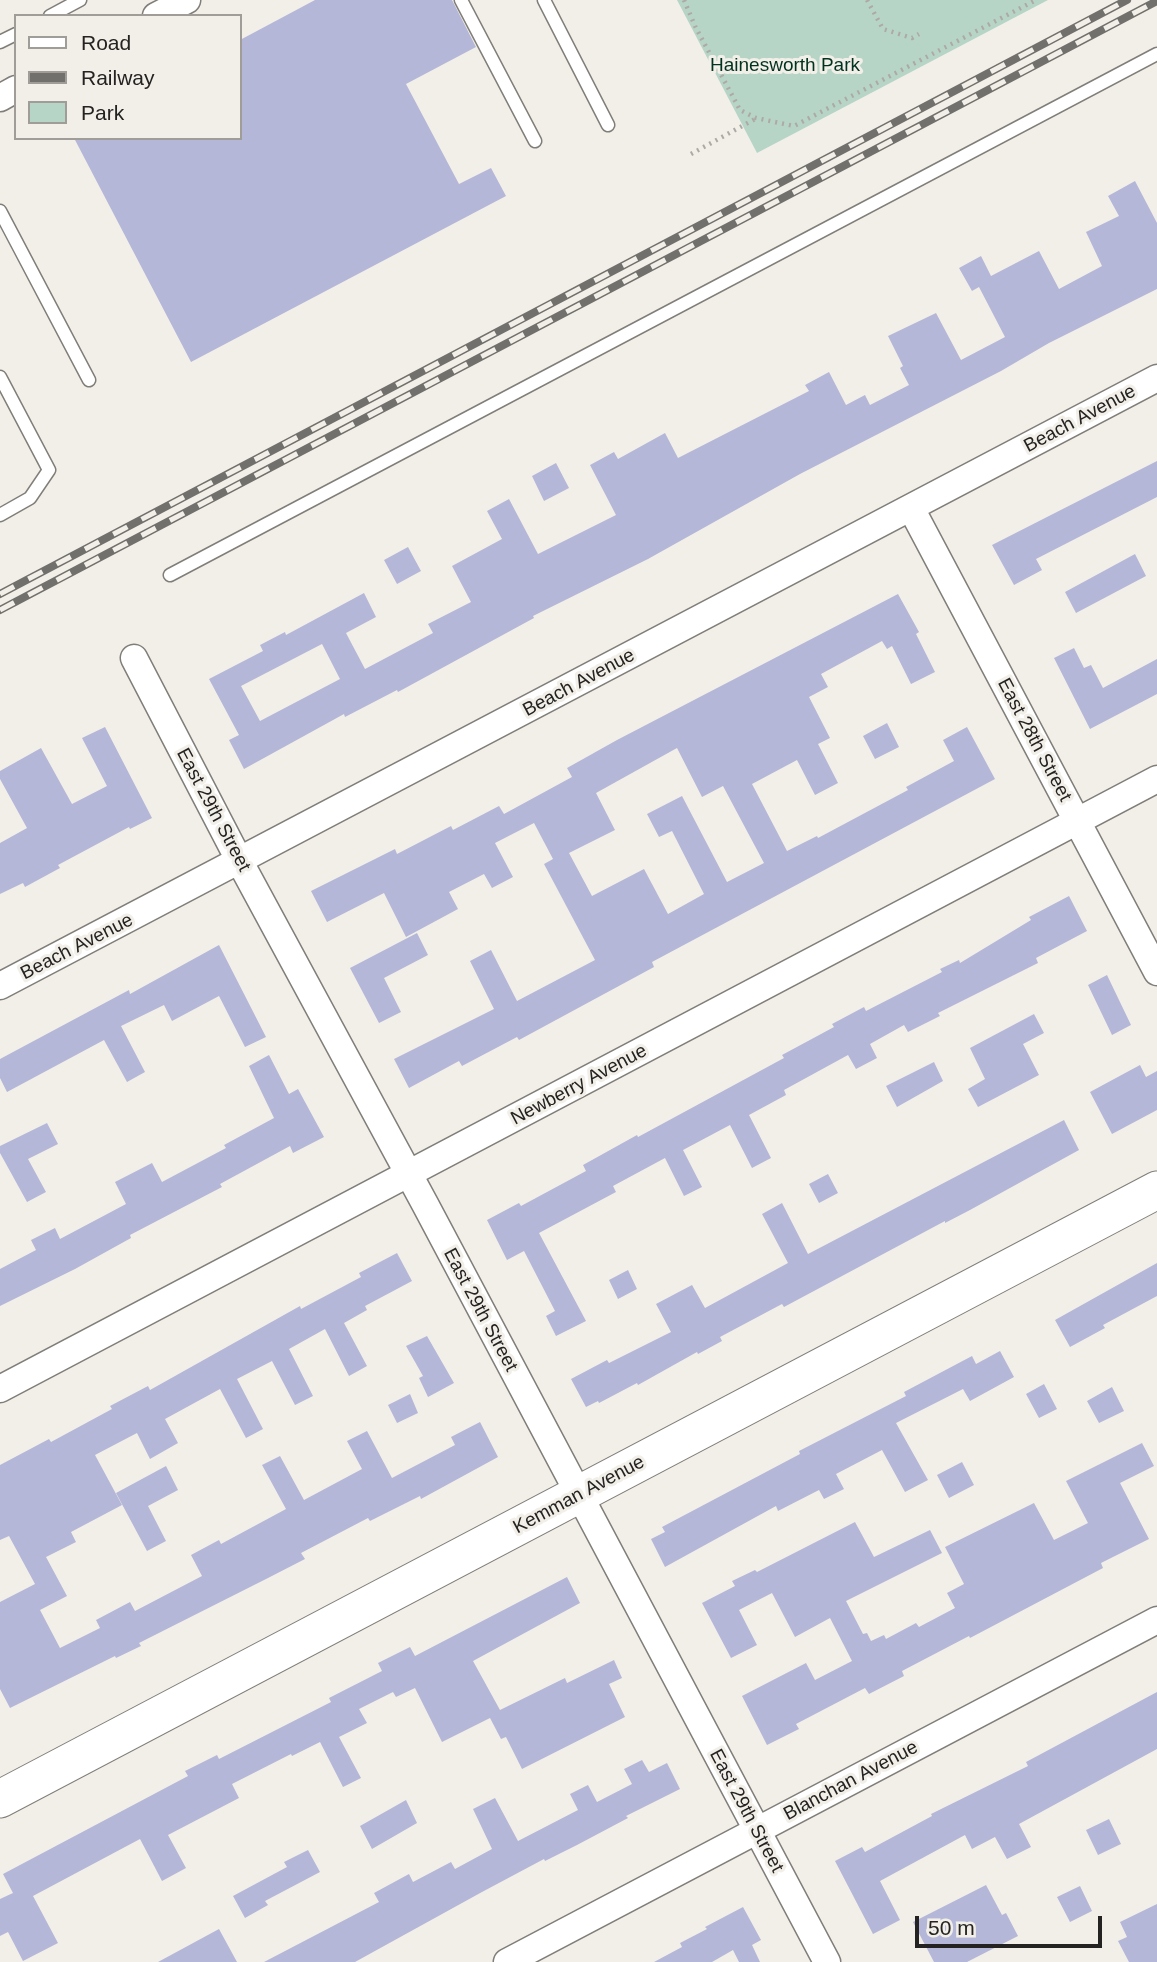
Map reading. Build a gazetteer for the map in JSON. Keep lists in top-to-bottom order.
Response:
{
  "streets": {
    "street": [
      "Beach Avenue",
      "East 28th Street",
      "East 29th Street",
      "Newberry Avenue",
      "Kemman Avenue",
      "Blanchan Avenue"
    ]
  },
  "crossings": [
    ["Beach Avenue", "East 28th Street"],
    ["Beach Avenue", "East 29th Street"],
    ["East 28th Street", "Newberry Avenue"],
    ["East 29th Street", "Newberry Avenue"],
    ["East 29th Street", "Kemman Avenue"],
    ["East 29th Street", "Blanchan Avenue"]
  ],
  "parks": ["Hainesworth Park"],
  "legend": ["Road", "Railway", "Park"],
  "scale_bar": "50 m"
}
